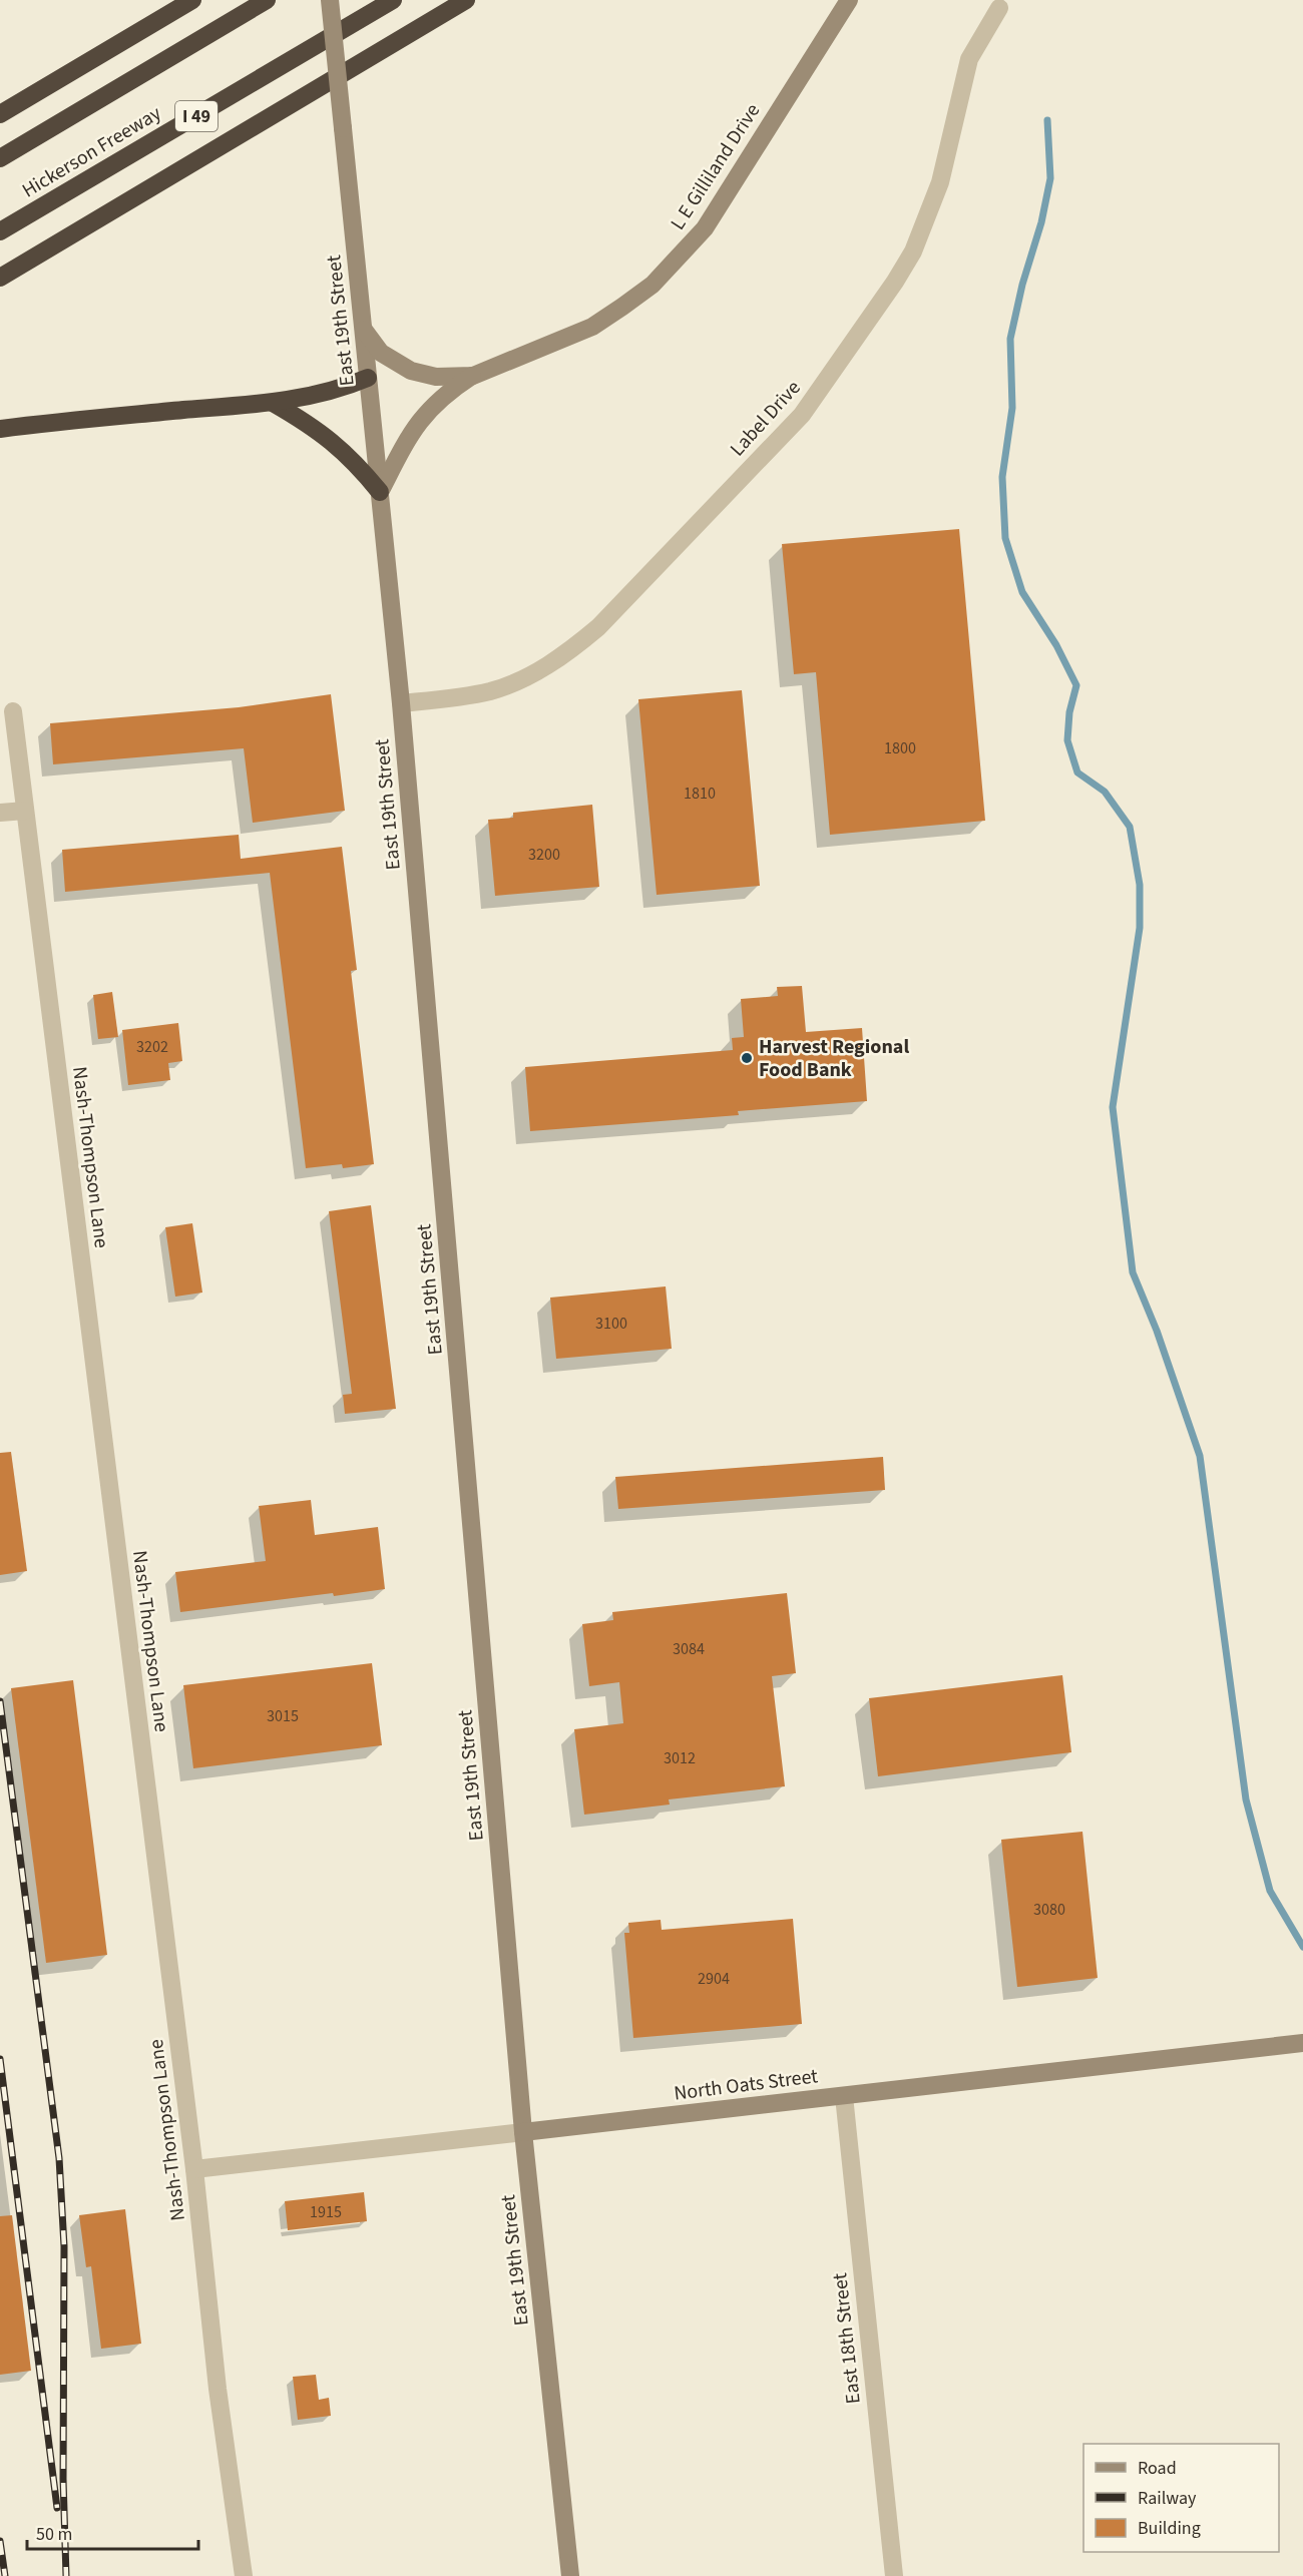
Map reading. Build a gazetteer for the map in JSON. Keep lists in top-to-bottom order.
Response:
{
  "streets": {
    "highway": ["I 49", "Hickerson Freeway"],
    "street": [
      "L E Gilliland Drive",
      "East 19th Street",
      "Label Drive",
      "Nash-Thompson Lane",
      "North Oats Street",
      "East 18th Street"
    ]
  },
  "crossings": [
    ["L E Gilliland Drive", "East 19th Street"],
    ["East 19th Street", "Label Drive"],
    ["East 19th Street", "North Oats Street"],
    ["Nash-Thompson Lane", "North Oats Street"],
    ["North Oats Street", "East 18th Street"]
  ],
  "places": ["Harvest Regional Food Bank"],
  "house_numbers": [
    "1800",
    "1810",
    "3200",
    "3202",
    "3100",
    "3084",
    "3015",
    "3012",
    "3080",
    "2904",
    "1915"
  ],
  "legend": ["Road", "Railway", "Building"],
  "scale_bar": "50 m"
}
